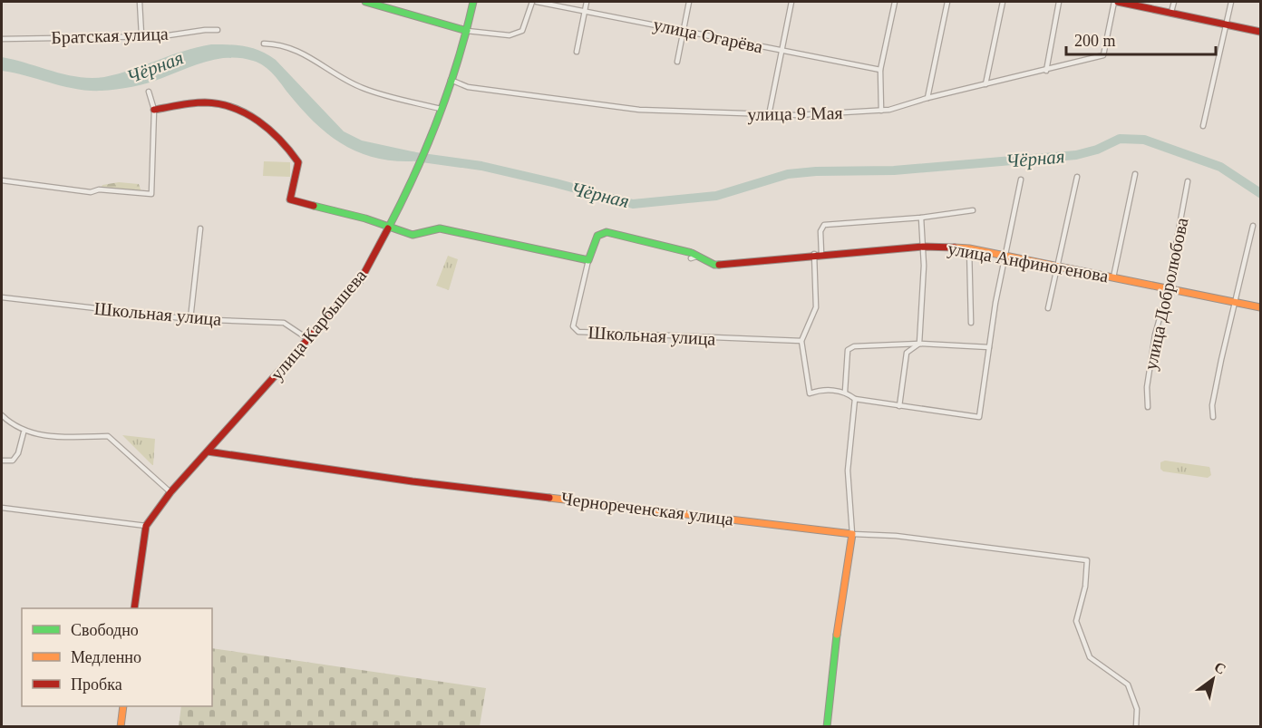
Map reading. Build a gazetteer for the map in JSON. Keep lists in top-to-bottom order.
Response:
{
  "streets": {
    "main road": ["улица Анфиногенова", "улица Карбышева", "Чернореченская улица"],
    "street": [
      "Братская улица",
      "улица Огарёва",
      "улица 9 Мая",
      "улица Добролюбова",
      "Школьная улица"
    ]
  },
  "crossings": [
    ["улица 9 Мая", "улица Карбышева"],
    ["улица Анфиногенова", "улица Добролюбова"],
    ["улица Анфиногенова", "Школьная улица"],
    ["Школьная улица", "улица Карбышева"],
    ["улица Карбышева", "Чернореченская улица"]
  ],
  "water": ["Чёрная"],
  "legend": ["Свободно", "Медленно", "Пробка"],
  "scale_bar": "200 m",
  "north": "top right"
}
